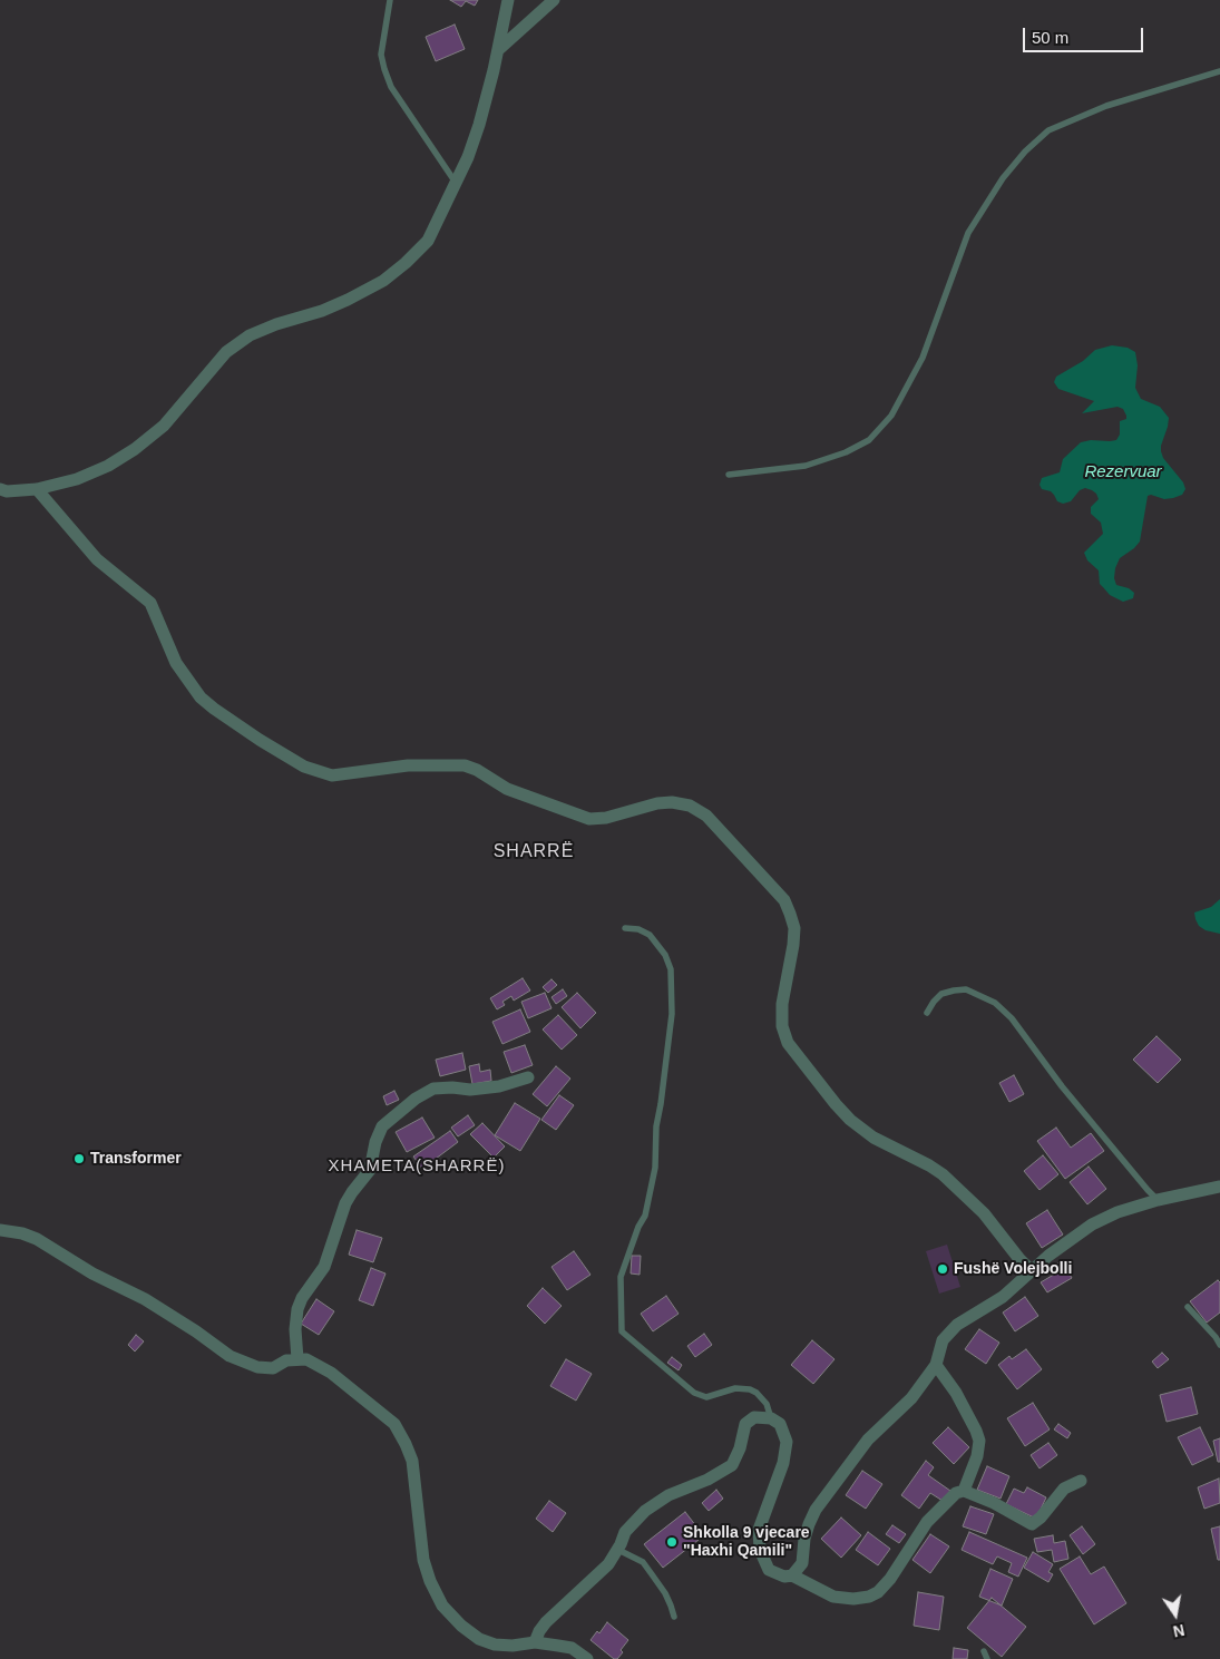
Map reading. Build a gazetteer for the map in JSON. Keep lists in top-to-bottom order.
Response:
{
  "districts": ["SHARRË", "XHAMETA(SHARRË)"],
  "water": ["Rezervuar"],
  "places": ["Transformer", "Fushë Volejbolli", "Shkolla 9 vjecare \"Haxhi Qamili\""],
  "scale_bar": "50 m",
  "north": "bottom"
}
